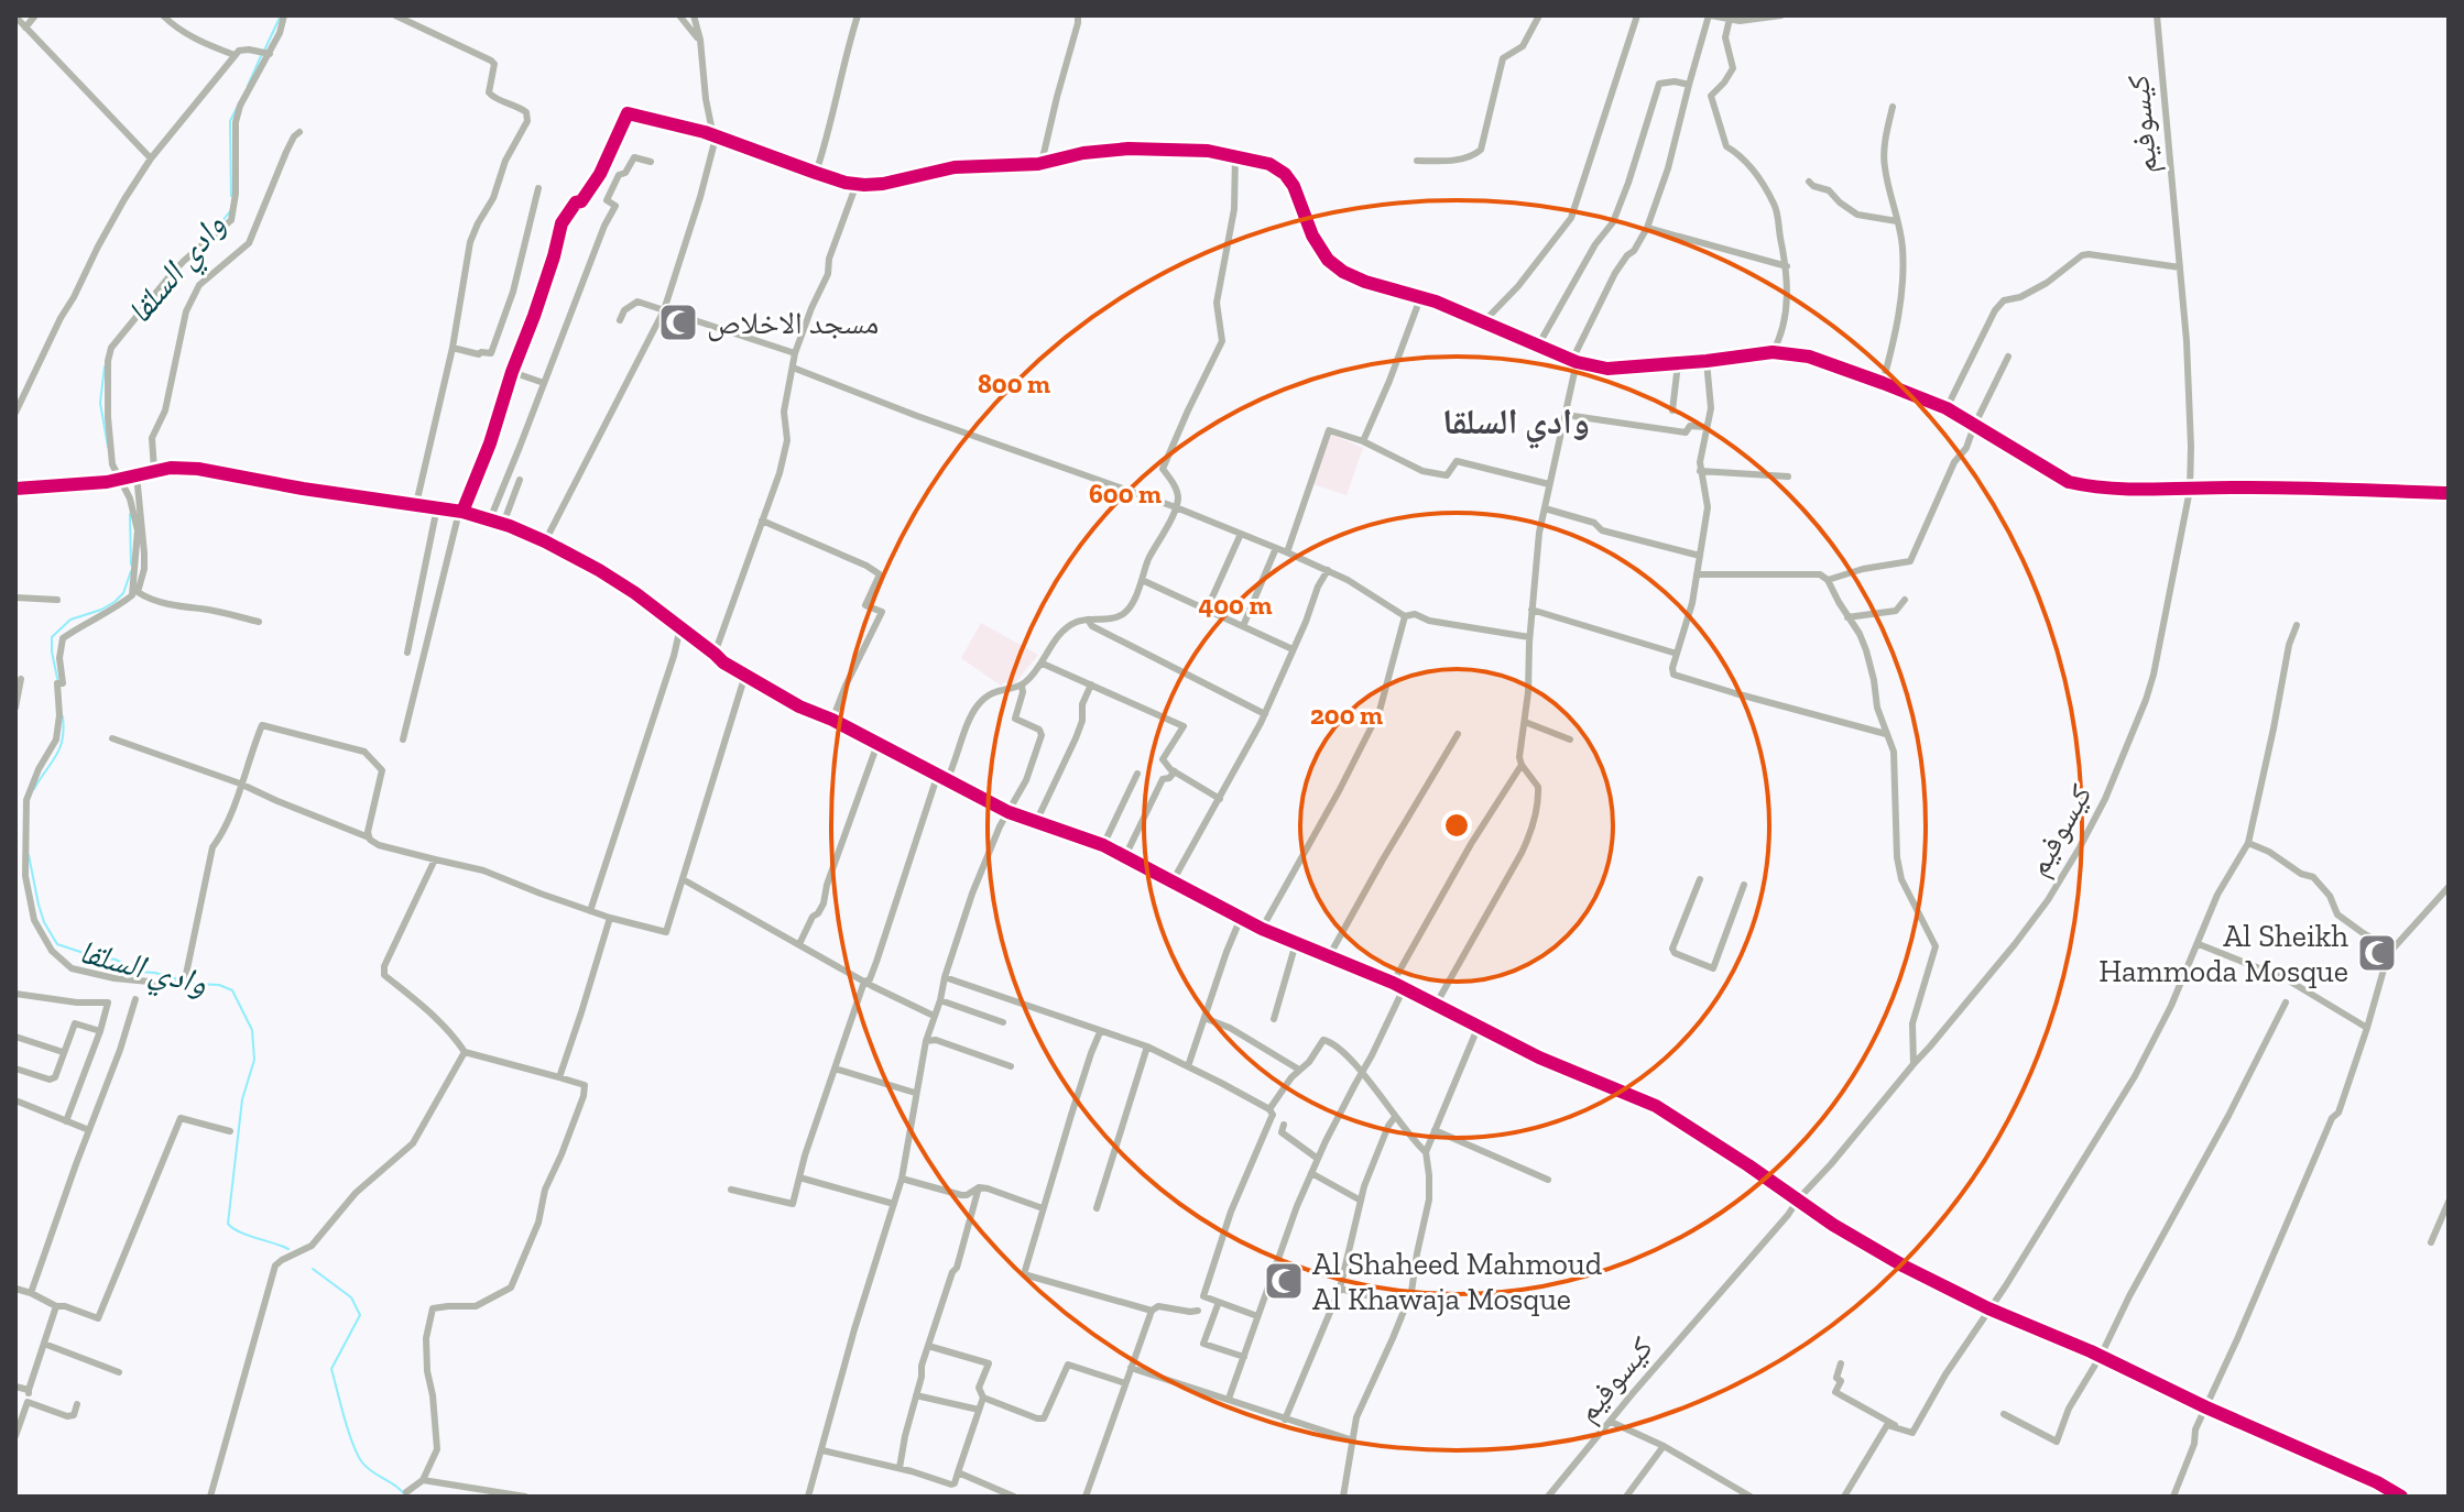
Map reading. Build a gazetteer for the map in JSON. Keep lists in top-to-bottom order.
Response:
{
  "streets": {
    "street": ["كيسوفيم"]
  },
  "districts": ["وادي السلقا"],
  "water": ["وادي السلقا"],
  "places": {
    "mosque": ["مسجد الاخلاص", "Al Sheikh Hammoda Mosque", "Al Shaheed Mahmoud Al Khawaja Mosque"]
  },
  "rings": [
    "800 m",
    "600 m",
    "400 m",
    "200 m"
  ]
}
